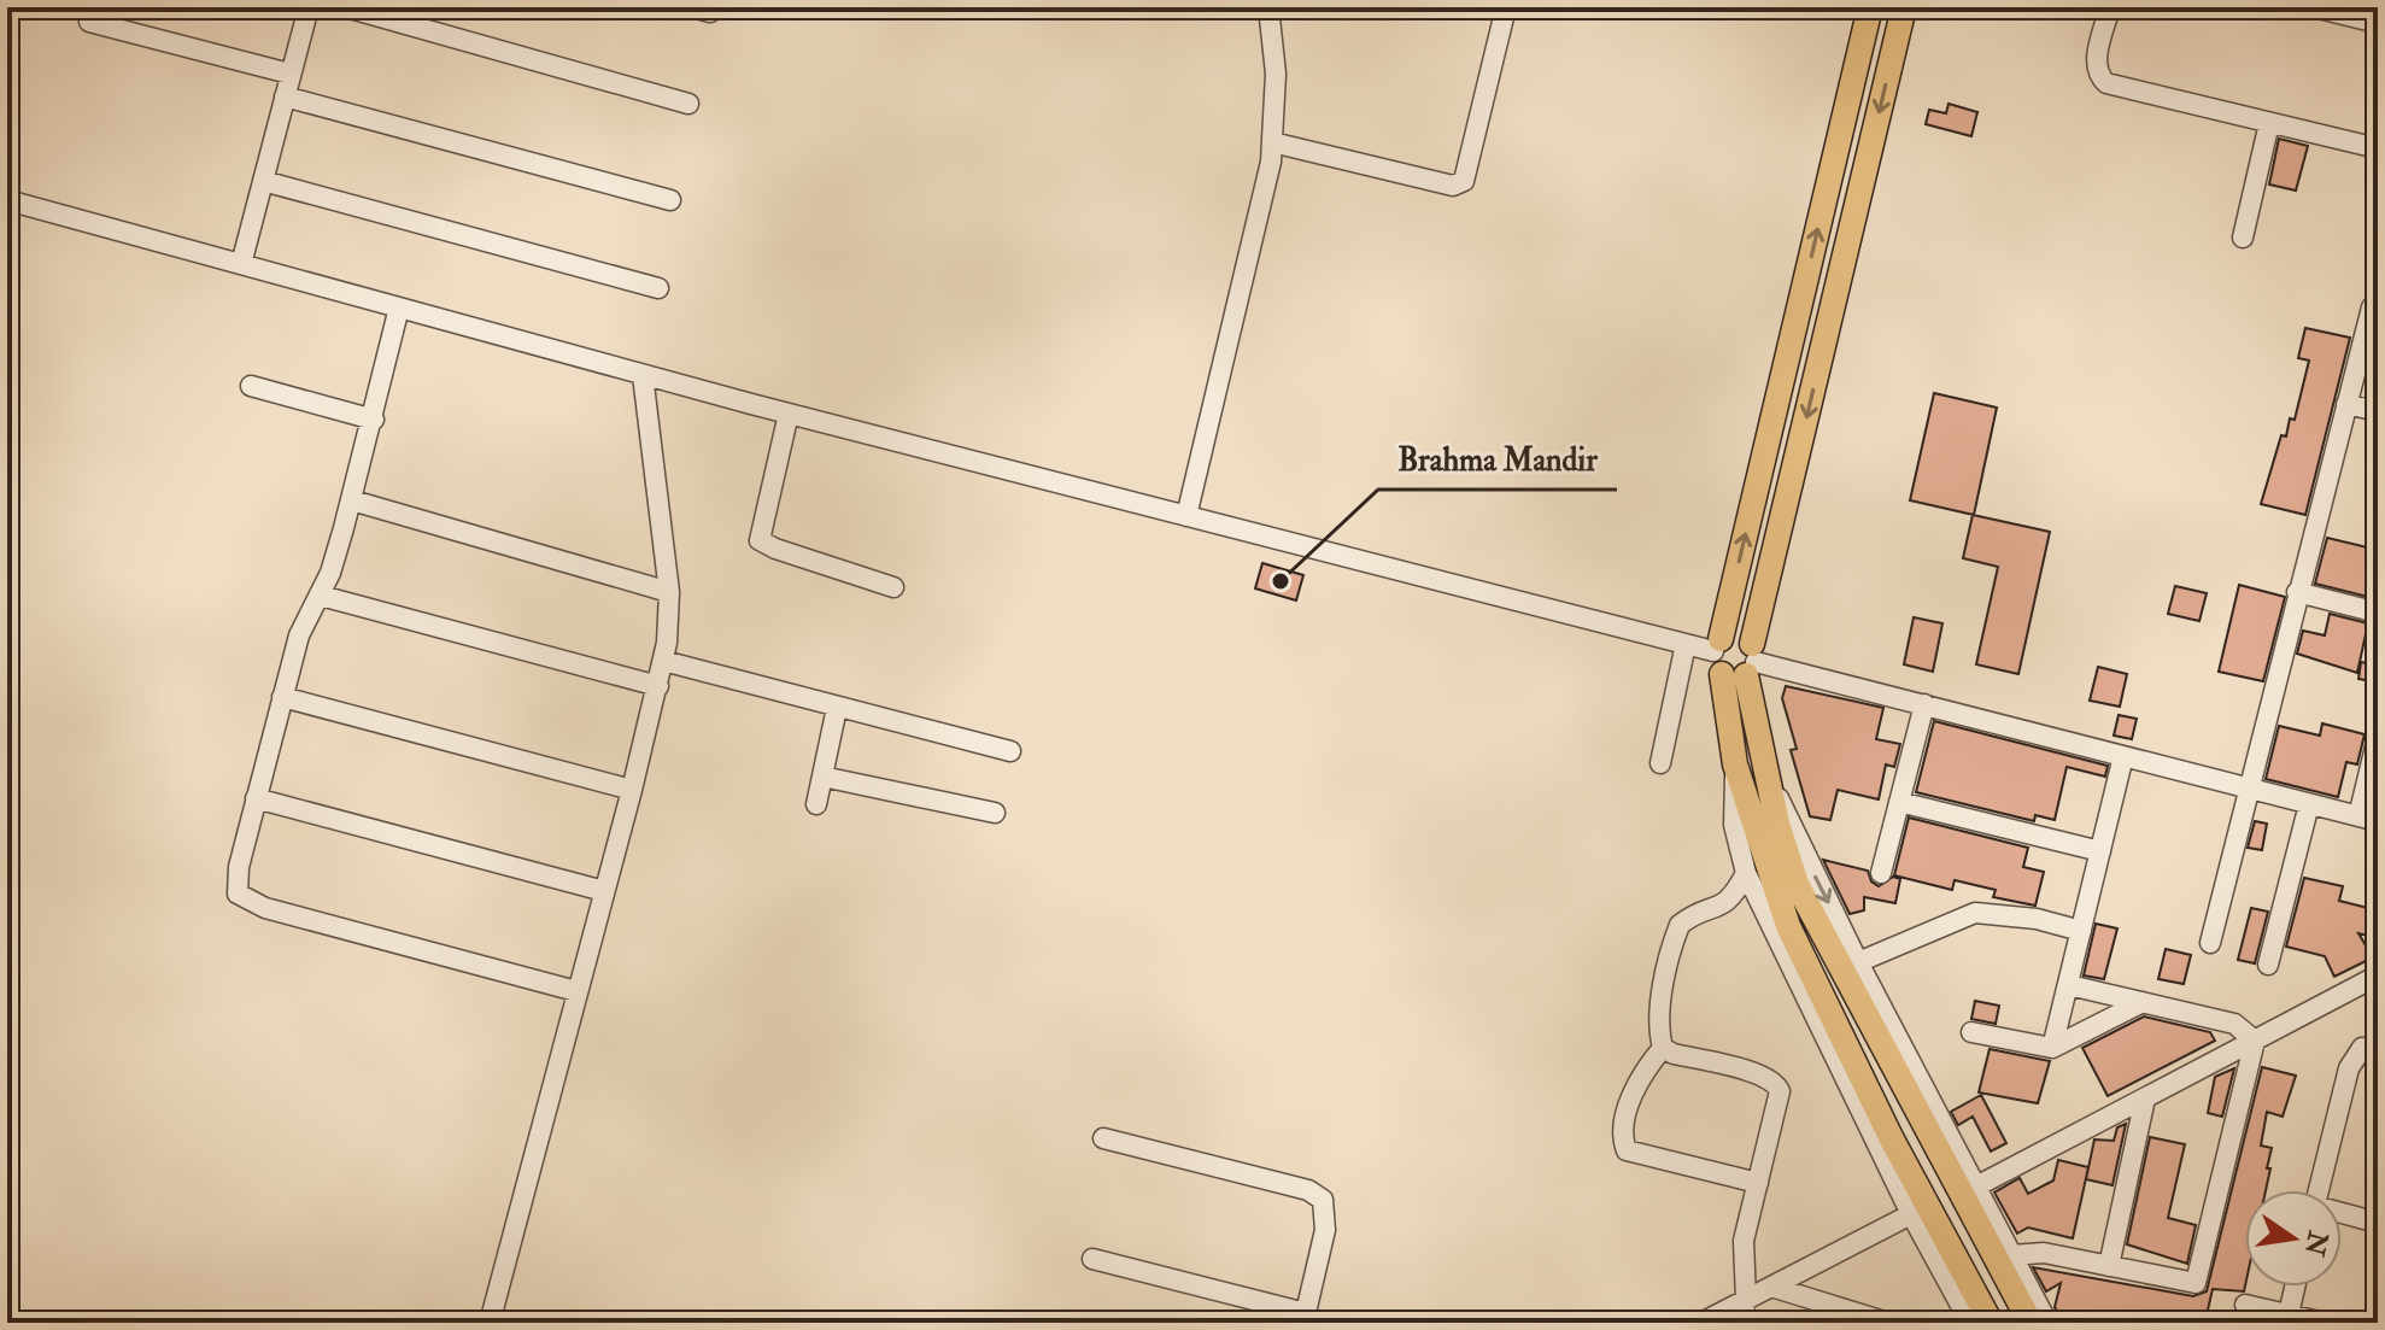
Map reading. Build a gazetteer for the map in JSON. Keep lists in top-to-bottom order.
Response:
{
  "places": ["Brahma Mandir"],
  "north": "right"
}
